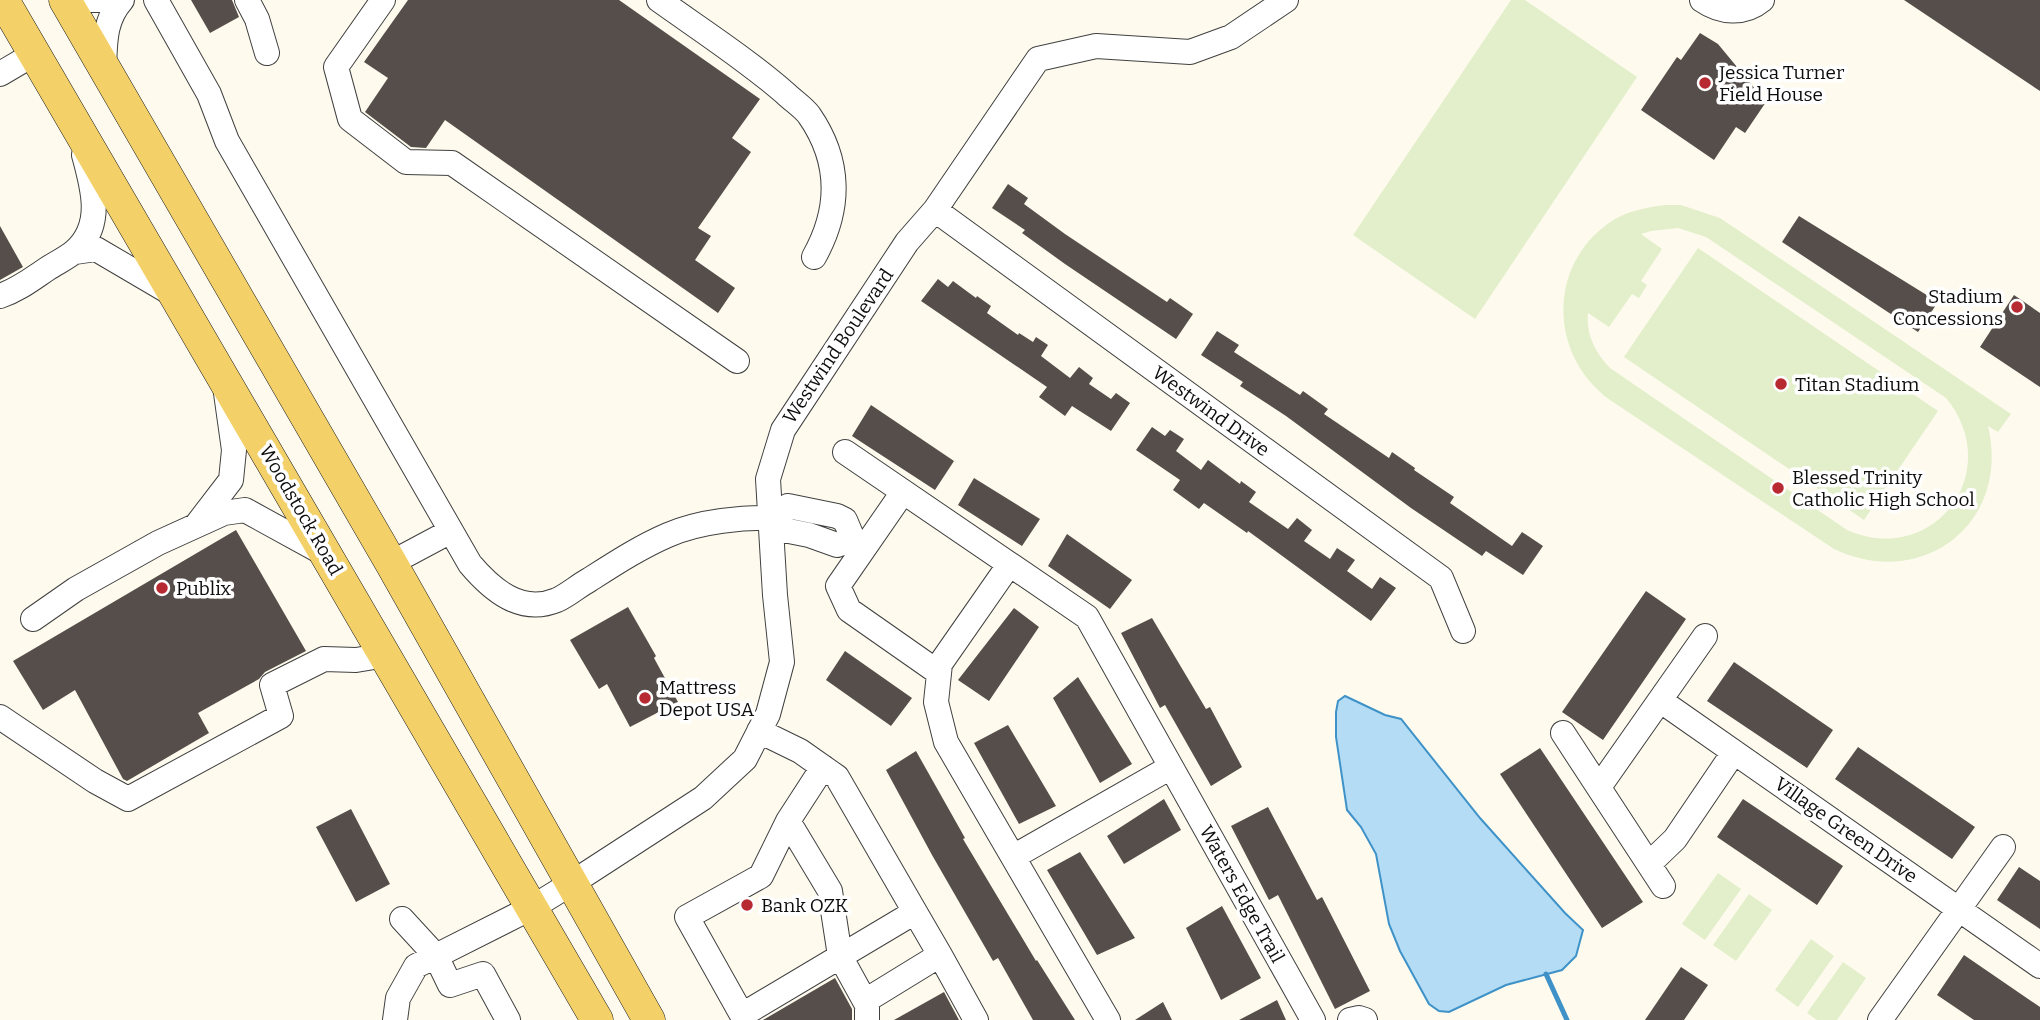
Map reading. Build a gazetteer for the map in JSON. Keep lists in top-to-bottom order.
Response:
{
  "streets": {
    "main road": ["Woodstock Road"],
    "street": [
      "Westwind Boulevard",
      "Westwind Drive",
      "Village Green Drive",
      "Waters Edge Trail"
    ]
  },
  "crossings": [
    ["Westwind Boulevard", "Westwind Drive"],
    ["Westwind Boulevard", "Woodstock Road"]
  ],
  "places": [
    "Jessica Turner Field House",
    "Stadium Concessions",
    "Titan Stadium",
    "Blessed Trinity Catholic High School",
    "Publix",
    "Mattress Depot USA",
    "Bank OZK"
  ]
}
